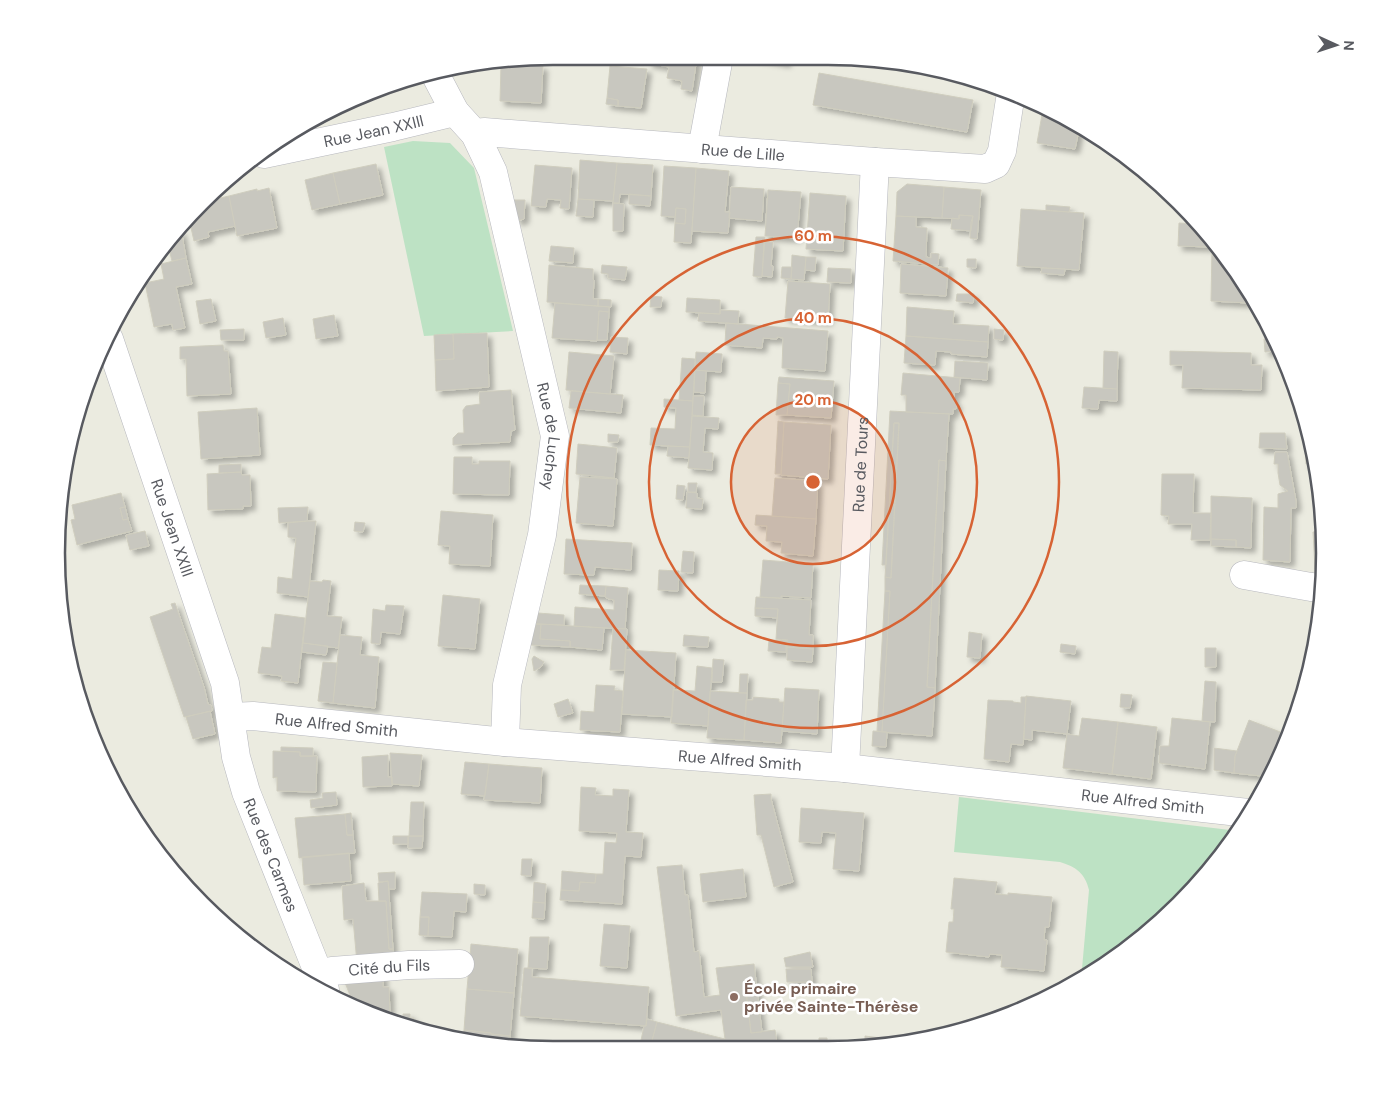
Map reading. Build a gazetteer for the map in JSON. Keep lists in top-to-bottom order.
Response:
{
  "streets": {
    "street": [
      "Rue Jean XXIII",
      "Rue de Lille",
      "Rue de Luchey",
      "Rue de Tours",
      "Rue Alfred Smith",
      "Rue des Carmes",
      "Cité du Fils"
    ]
  },
  "crossings": [
    ["Rue Jean XXIII", "Rue de Luchey"],
    ["Rue Jean XXIII", "Rue Alfred Smith"],
    ["Rue Jean XXIII", "Rue des Carmes"],
    ["Rue de Lille", "Rue de Luchey"],
    ["Rue de Lille", "Rue de Tours"],
    ["Rue de Luchey", "Rue Alfred Smith"],
    ["Rue de Tours", "Rue Alfred Smith"],
    ["Rue Alfred Smith", "Rue des Carmes"],
    ["Rue des Carmes", "Cité du Fils"]
  ],
  "places": ["École primaire privée Sainte-Thérèse"],
  "north": "right",
  "rings": ["60 m", "40 m", "20 m"]
}
